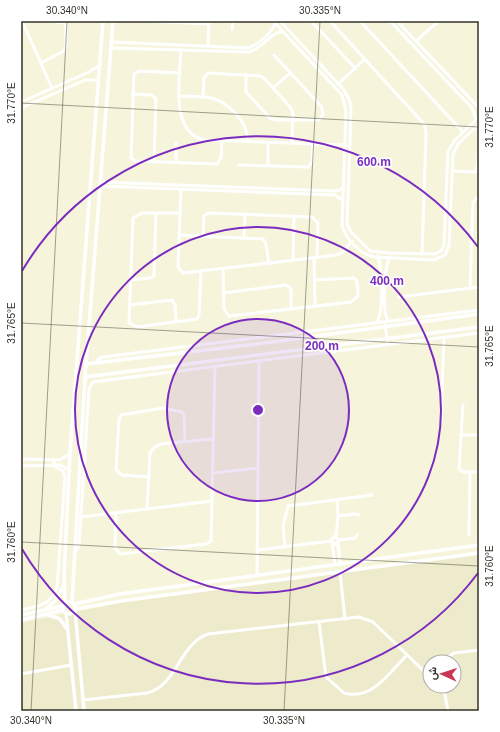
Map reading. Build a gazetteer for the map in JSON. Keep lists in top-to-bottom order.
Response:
{
  "north": "left",
  "coordinates": [
    "30.340°N",
    "30.335°N",
    "31.770°E",
    "31.765°E",
    "31.760°E"
  ],
  "rings": ["600 m", "400 m", "200 m"]
}
